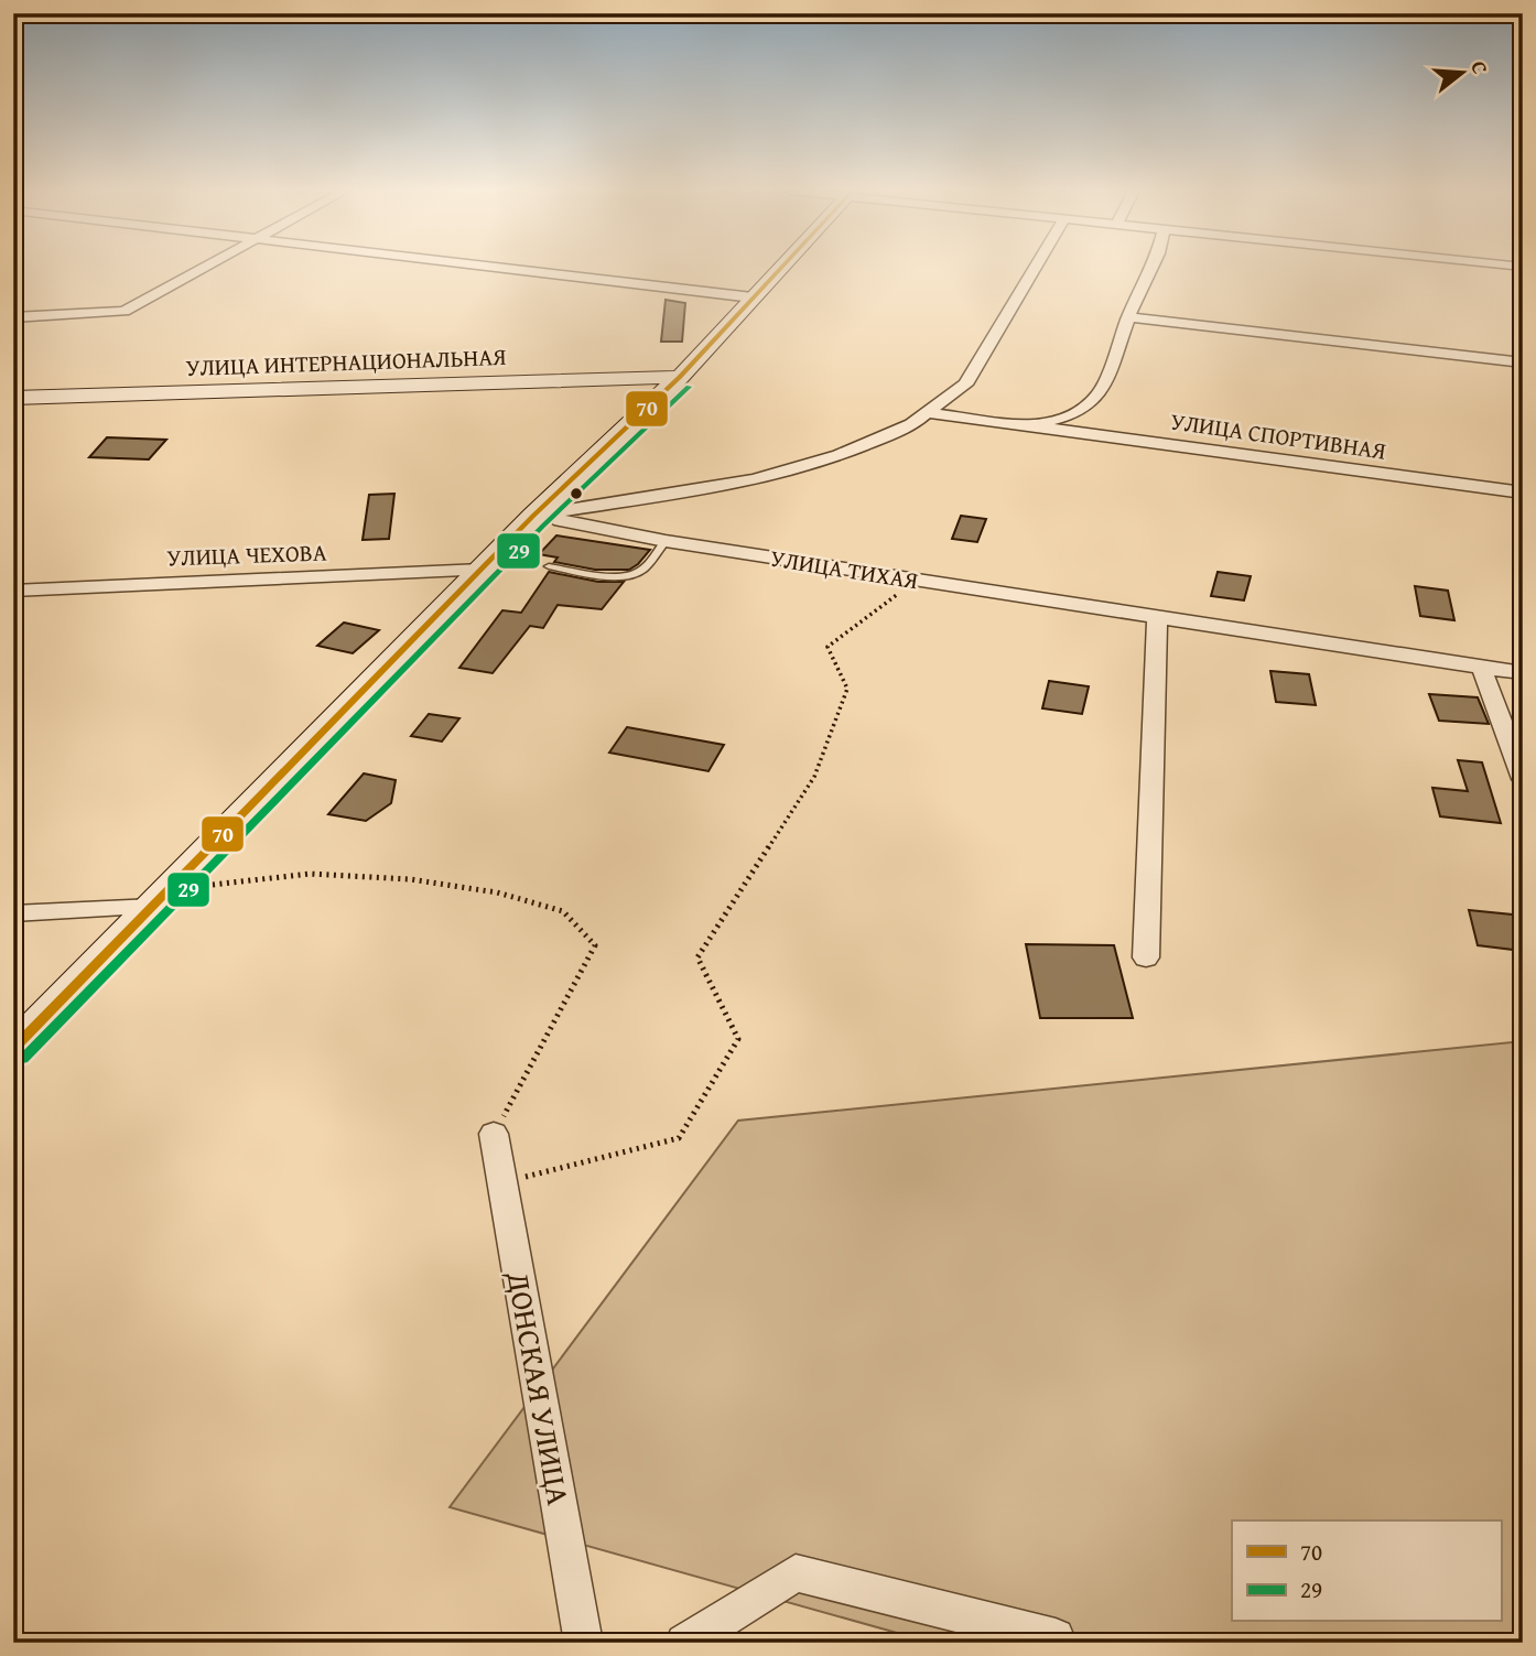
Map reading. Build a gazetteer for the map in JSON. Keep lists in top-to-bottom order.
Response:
{
  "streets": {
    "main road": ["УЛИЦА ИНТЕРНАЦИОНАЛЬНАЯ"],
    "street": [
      "УЛИЦА СПОРТИВНАЯ",
      "УЛИЦА ЧЕХОВА",
      "УЛИЦА ТИХАЯ",
      "ДОНСКАЯ УЛИЦА"
    ]
  },
  "lines": ["transit line 70", "transit line 29"],
  "legend": ["70", "29"],
  "north": "right"
}
